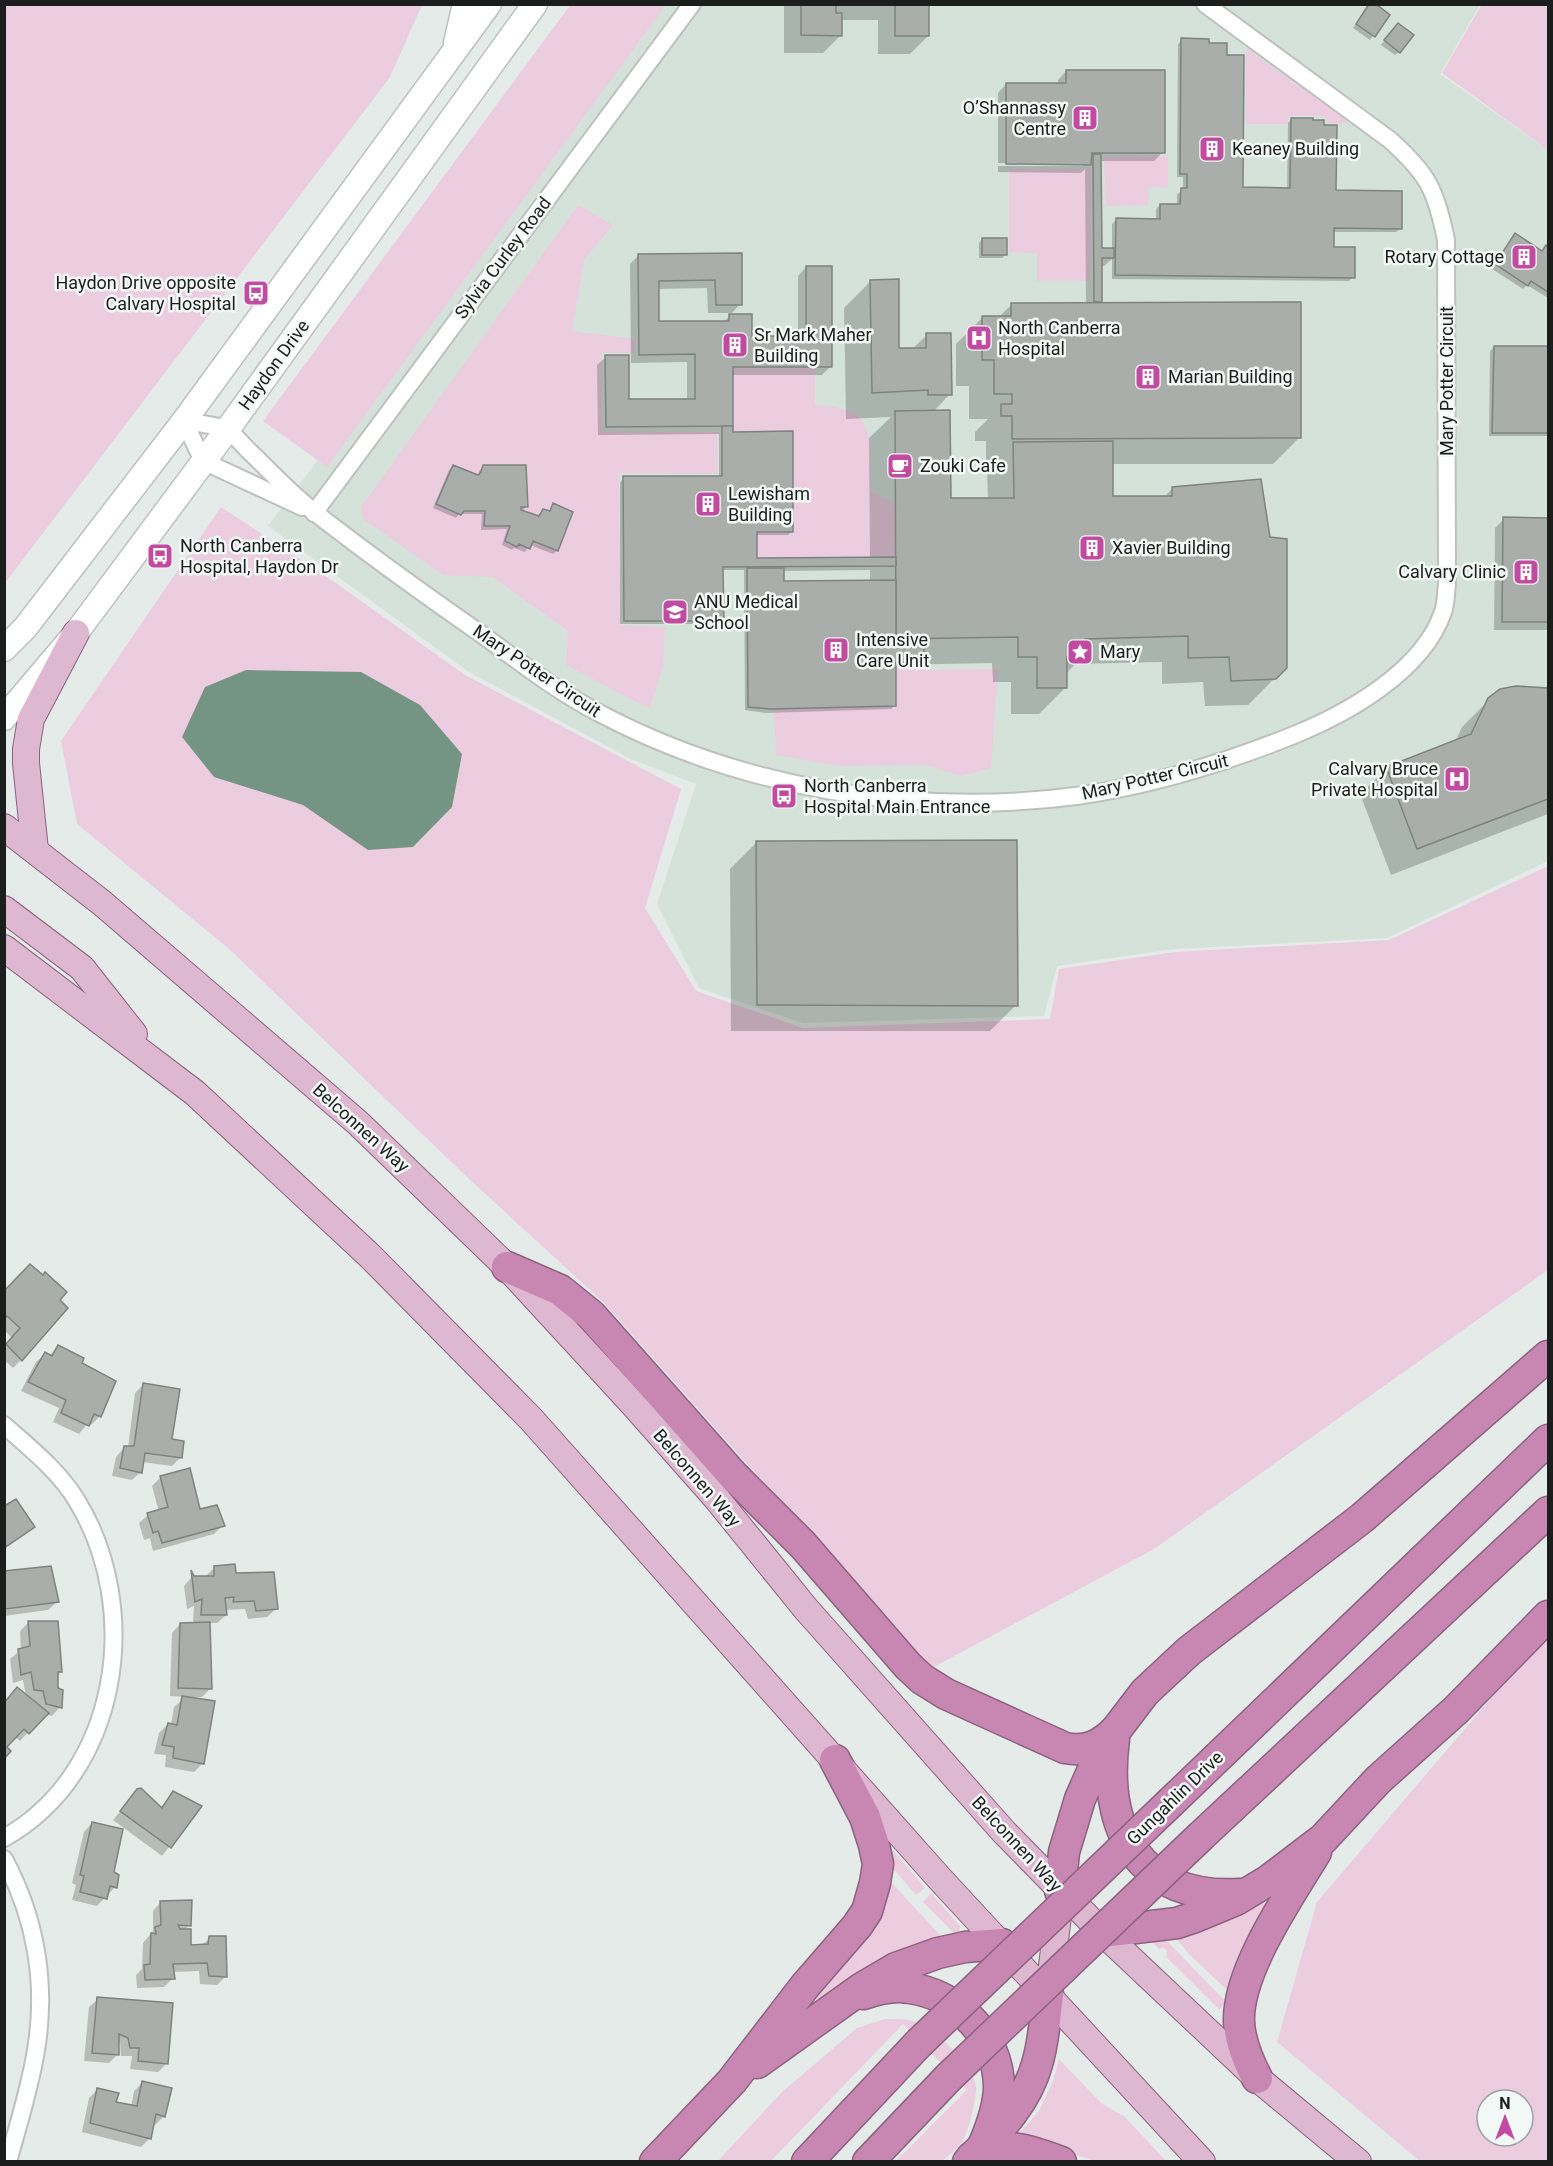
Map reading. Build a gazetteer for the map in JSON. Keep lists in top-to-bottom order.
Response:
{
  "streets": {
    "highway": ["Gungahlin Drive"],
    "main road": ["Haydon Drive", "Belconnen Way"],
    "street": ["Sylvia Curley Road", "Mary Potter Circuit"]
  },
  "crossings": [
    ["Sylvia Curley Road", "Mary Potter Circuit"],
    ["Haydon Drive", "Mary Potter Circuit"]
  ],
  "places": {
    "building": [
      "O’Shannassy Centre",
      "Keaney Building",
      "Rotary Cottage",
      "Sr Mark Maher Building",
      "Marian Building",
      "Lewisham Building",
      "Xavier Building",
      "Calvary Clinic",
      "Intensive Care Unit"
    ],
    "bus stop": ["Haydon Drive opposite Calvary Hospital", "North Canberra Hospital, Haydon Dr", "North Canberra Hospital Main Entrance"],
    "hospital": ["North Canberra Hospital", "Calvary Bruce Private Hospital"],
    "cafe": ["Zouki Cafe"],
    "school or university": ["ANU Medical School"],
    "place": ["Mary"]
  },
  "north": "top"
}
